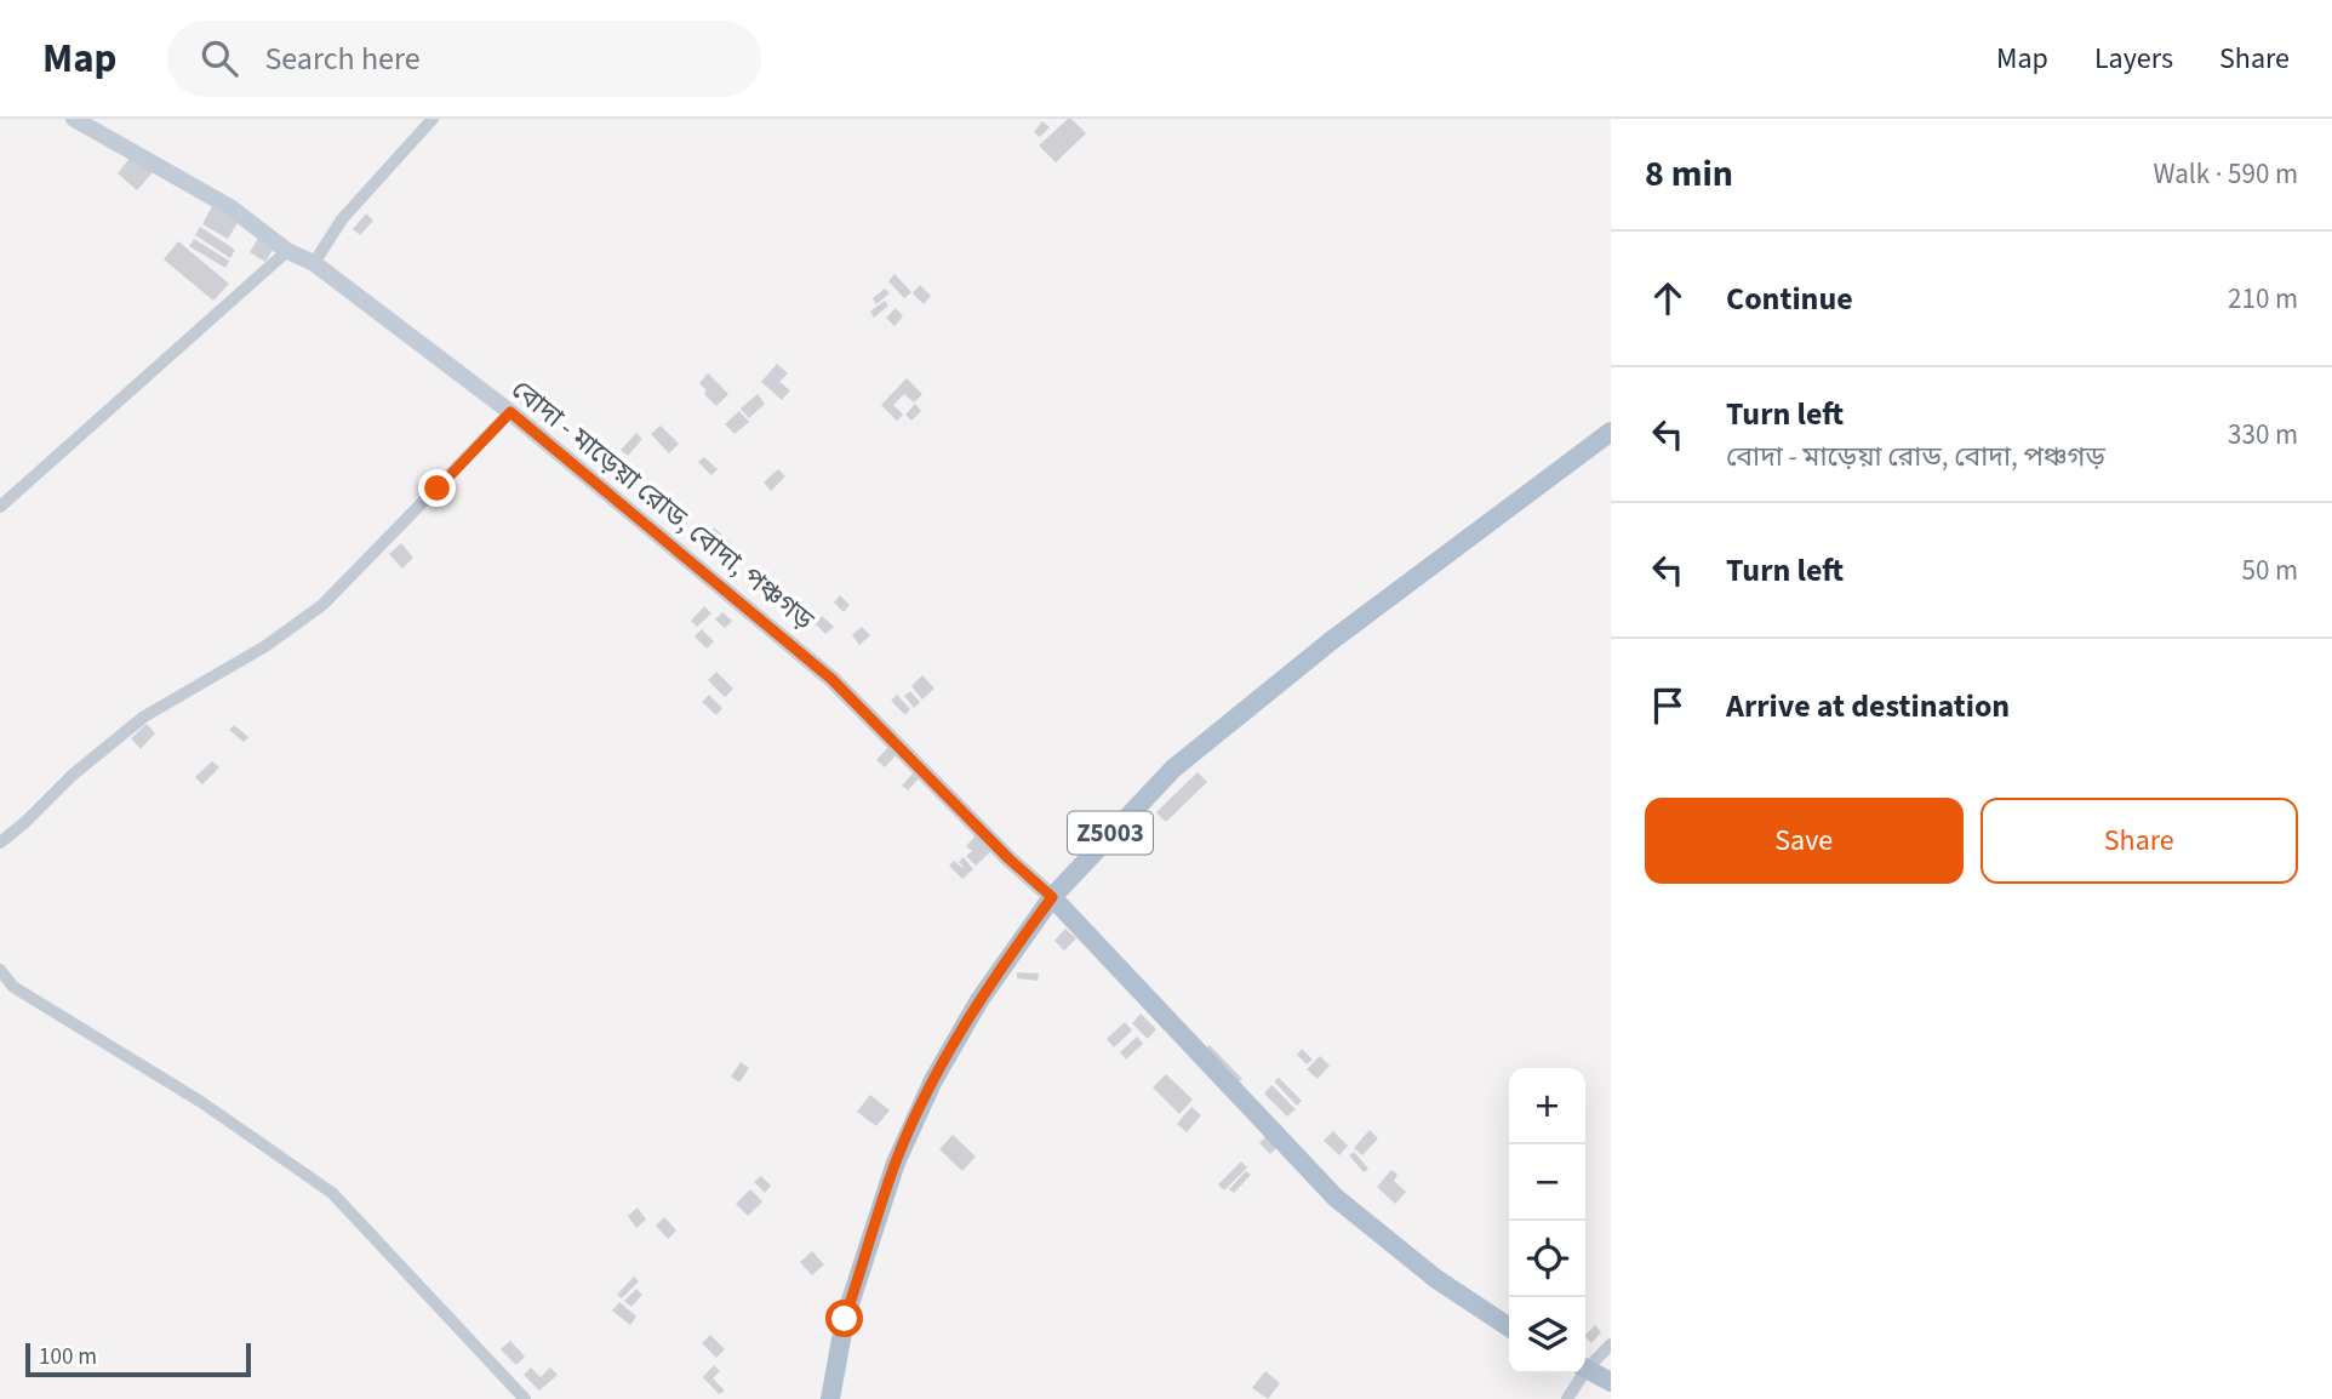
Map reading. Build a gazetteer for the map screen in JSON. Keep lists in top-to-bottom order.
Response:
{
  "streets": {
    "main road": ["বোদা - মাড়েয়া রোড, বোদা, পঞ্চগড়", "Z5003"]
  },
  "crossings": [
    ["বোদা - মাড়েয়া রোড, বোদা, পঞ্চগড়", "Z5003"]
  ],
  "scale_bar": "100 m",
  "page": {
    "header": "Map",
    "search": "Search here",
    "nav": ["Map", "Layers", "Share"],
    "heading": ["8 min", "Walk · 590 m"],
    "list": [
      ["Continue", "210 m"],
      ["Turn left", "বোদা - মাড়েয়া রোড, বোদা, পঞ্চগড়", "330 m"],
      ["Turn left", "50 m"],
      "Arrive at destination"
    ],
    "buttons": ["Save", "Share"],
    "map_buttons": ["+", "−"],
    "scale": "100 m"
  }
}
